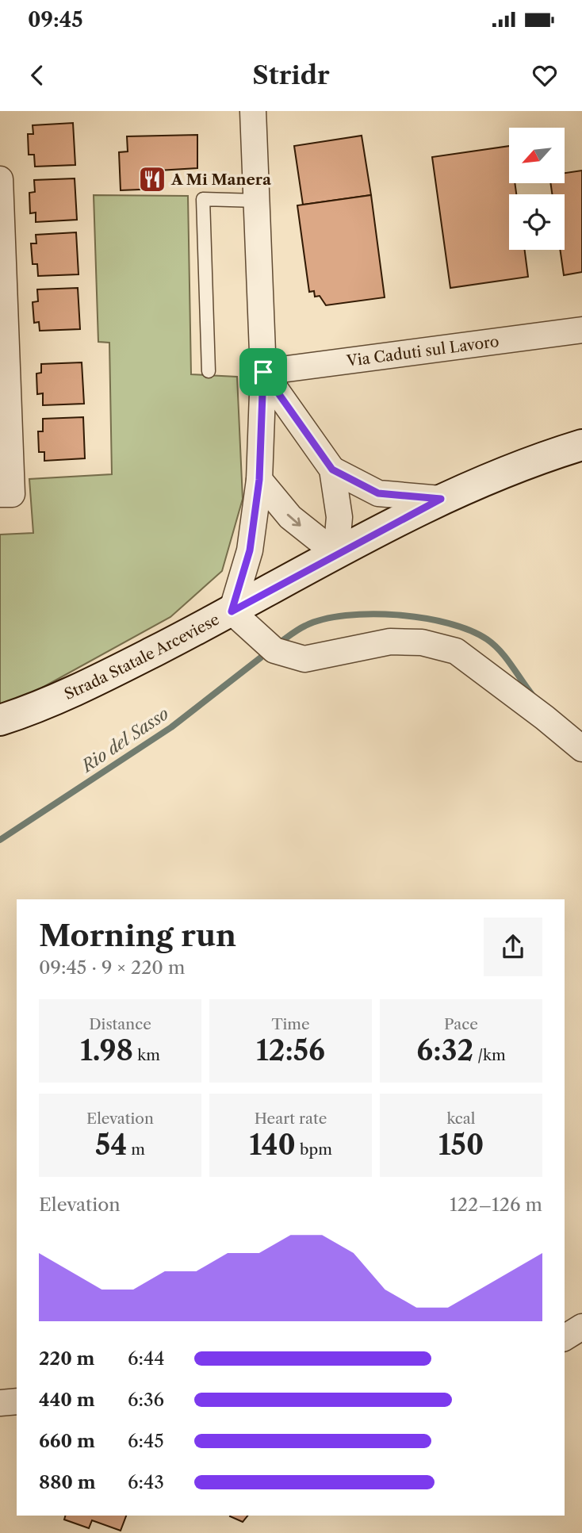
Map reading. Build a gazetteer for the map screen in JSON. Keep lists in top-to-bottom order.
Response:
{
  "streets": {
    "main road": ["Strada Statale Arceviese"],
    "street": ["Via Caduti sul Lavoro"]
  },
  "water": ["Rio del Sasso"],
  "places": {
    "restaurant": ["A Mi Manera"]
  },
  "north": "bottom left",
  "page": {
    "status": "09:45",
    "header": "Stridr",
    "heading": ["Morning run", "09:45 · 9 × 220 m"],
    "stats": [
      ["Distance", "1.98 km"],
      ["Time", "12:56"],
      ["Pace", "6:32 /km"],
      ["Elevation", "54 m"],
      ["Heart rate", "140 bpm"],
      ["kcal", "150"]
    ],
    "chart": ["Elevation", "122–126 m"],
    "list": [
      {
        "name": "220 m",
        "note": "6:44"
      },
      {
        "name": "440 m",
        "note": "6:36"
      },
      {
        "name": "660 m",
        "note": "6:45"
      },
      {
        "name": "880 m",
        "note": "6:43"
      }
    ]
  }
}
